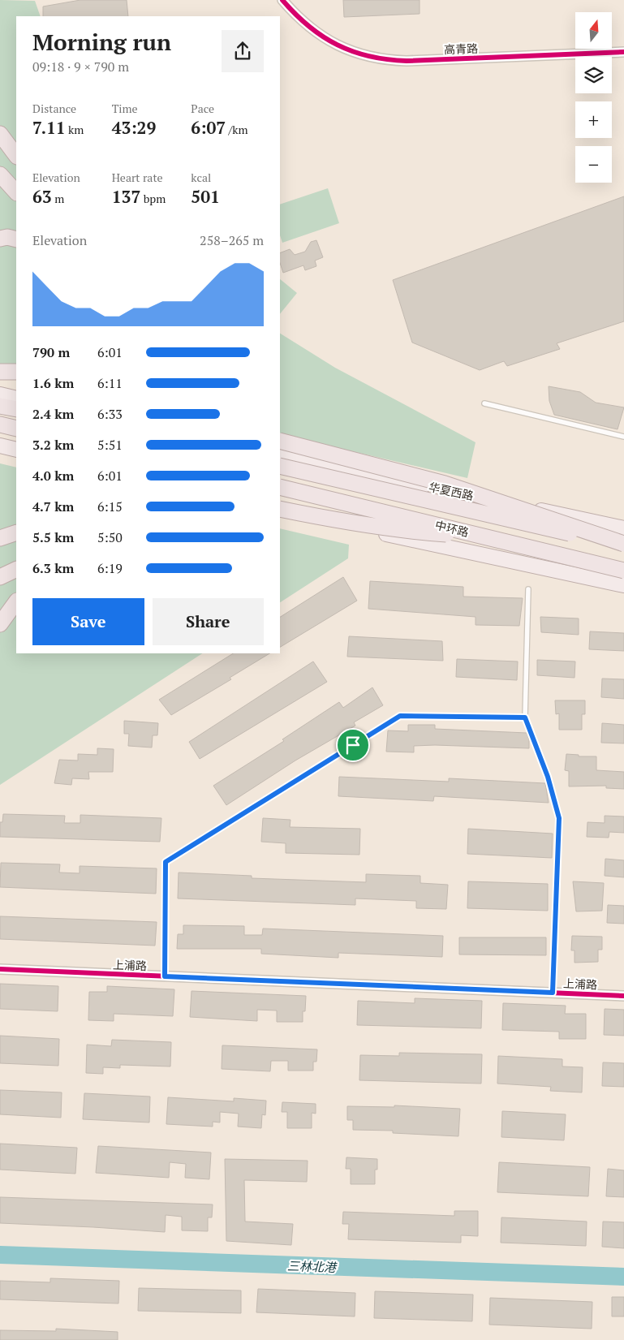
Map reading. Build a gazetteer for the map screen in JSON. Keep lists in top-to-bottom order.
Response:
{
  "streets": {
    "highway": ["中环路"],
    "main road": ["华夏西路"],
    "street": ["高青路", "上浦路"]
  },
  "water": ["三林北港"],
  "north": "top",
  "page": {
    "map_buttons": ["+", "−"],
    "heading": ["Morning run", "09:18 · 9 × 790 m"],
    "stats": [
      ["Distance", "7.11 km"],
      ["Time", "43:29"],
      ["Pace", "6:07 /km"],
      ["Elevation", "63 m"],
      ["Heart rate", "137 bpm"],
      ["kcal", "501"]
    ],
    "chart": ["Elevation", "258–265 m"],
    "list": [
      {
        "name": "790 m",
        "note": "6:01"
      },
      {
        "name": "1.6 km",
        "note": "6:11"
      },
      {
        "name": "2.4 km",
        "note": "6:33"
      },
      {
        "name": "3.2 km",
        "note": "5:51"
      },
      {
        "name": "4.0 km",
        "note": "6:01"
      },
      {
        "name": "4.7 km",
        "note": "6:15"
      },
      {
        "name": "5.5 km",
        "note": "5:50"
      },
      {
        "name": "6.3 km",
        "note": "6:19"
      }
    ],
    "buttons": ["Save", "Share"]
  }
}
